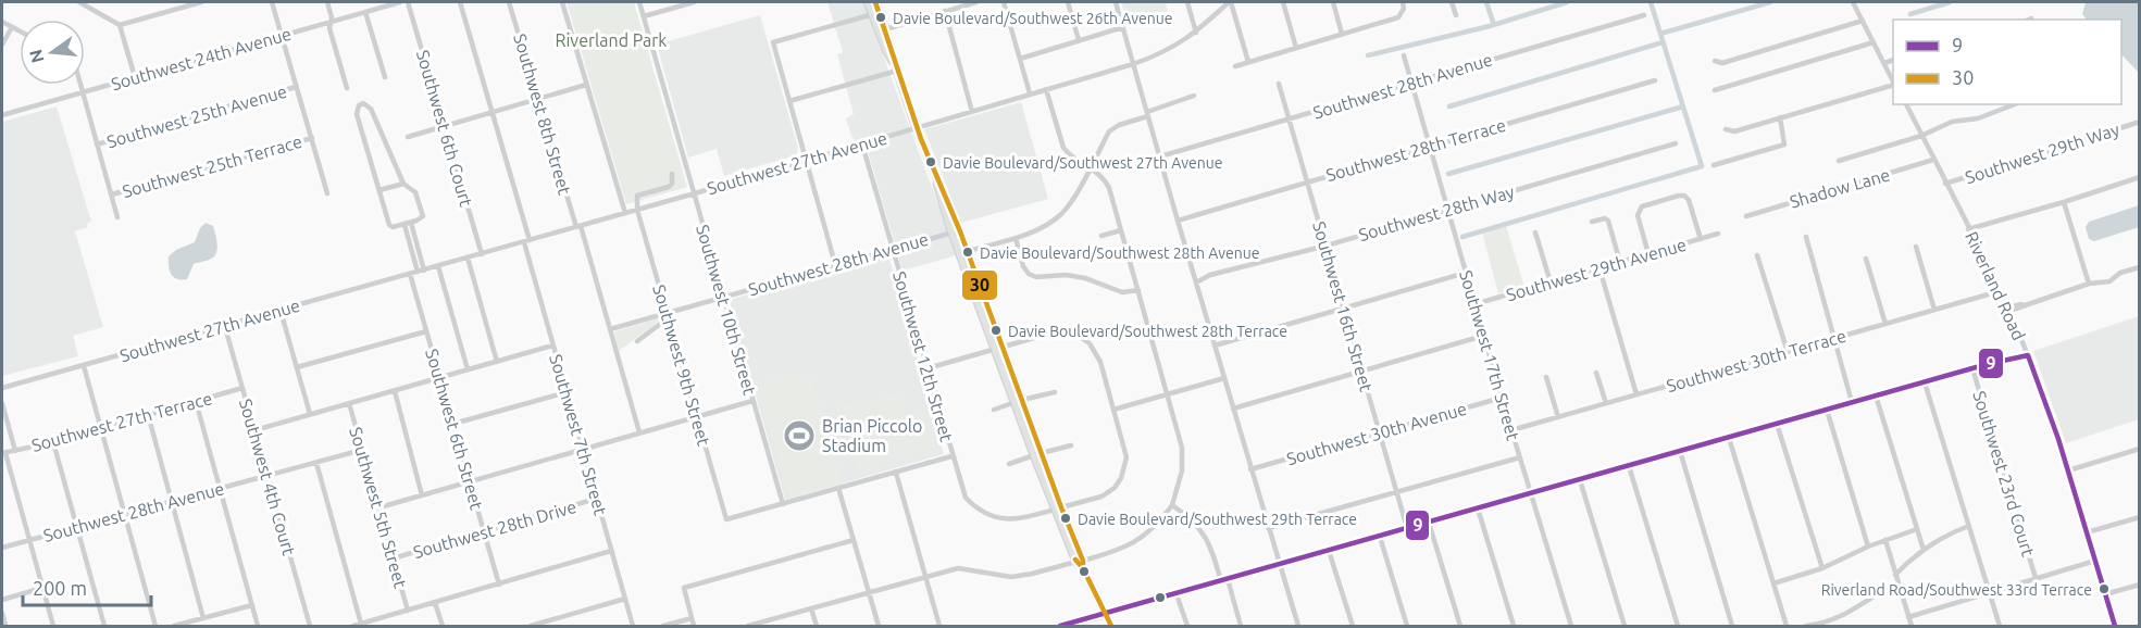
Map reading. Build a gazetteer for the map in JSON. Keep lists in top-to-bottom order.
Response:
{
  "streets": {
    "street": [
      "Southwest 24th Avenue",
      "Southwest 28th Avenue",
      "Southwest 8th Street",
      "Southwest 25th Avenue",
      "Southwest 6th Court",
      "Southwest 28th Terrace",
      "Southwest 29th Way",
      "Southwest 27th Avenue",
      "Southwest 25th Terrace",
      "Shadow Lane",
      "Southwest 28th Way",
      "Southwest 29th Avenue",
      "Riverland Road",
      "Southwest 16th Street",
      "Southwest 10th Street",
      "Southwest 17th Street",
      "Southwest 12th Street",
      "Southwest 30th Terrace",
      "Southwest 9th Street",
      "Southwest 27th Terrace",
      "Southwest 6th Street",
      "Southwest 30th Avenue",
      "Southwest 7th Street",
      "Southwest 23rd Court",
      "Southwest 4th Court",
      "Southwest 5th Street",
      "Southwest 28th Drive"
    ]
  },
  "crossings": [
    ["Southwest 28th Avenue", "Southwest 8th Street"],
    ["Southwest 28th Avenue", "Southwest 16th Street"],
    ["Southwest 28th Avenue", "Southwest 10th Street"],
    ["Southwest 28th Avenue", "Southwest 17th Street"],
    ["Southwest 28th Avenue", "Southwest 12th Street"],
    ["Southwest 28th Avenue", "Southwest 9th Street"],
    ["Southwest 28th Avenue", "Southwest 4th Court"],
    ["Southwest 8th Street", "Southwest 27th Avenue"],
    ["Southwest 6th Court", "Southwest 27th Avenue"],
    ["Southwest 28th Terrace", "Southwest 16th Street"],
    ["Southwest 28th Terrace", "Southwest 17th Street"],
    ["Southwest 29th Way", "Riverland Road"],
    ["Southwest 27th Avenue", "Southwest 10th Street"],
    ["Southwest 27th Avenue", "Southwest 12th Street"],
    ["Southwest 27th Avenue", "Southwest 9th Street"],
    ["Southwest 27th Avenue", "Southwest 6th Street"],
    ["Southwest 27th Avenue", "Southwest 7th Street"],
    ["Southwest 27th Avenue", "Southwest 4th Court"],
    ["Shadow Lane", "Riverland Road"],
    ["Southwest 28th Way", "Southwest 16th Street"],
    ["Southwest 28th Way", "Southwest 17th Street"],
    ["Southwest 29th Avenue", "Southwest 17th Street"],
    ["Riverland Road", "Southwest 30th Terrace"],
    ["Southwest 16th Street", "Southwest 30th Avenue"],
    ["Southwest 10th Street", "Southwest 9th Street"],
    ["Southwest 17th Street", "Southwest 30th Terrace"],
    ["Southwest 17th Street", "Southwest 30th Avenue"],
    ["Southwest 27th Terrace", "Southwest 4th Court"],
    ["Southwest 6th Street", "Southwest 28th Drive"],
    ["Southwest 7th Street", "Southwest 28th Drive"],
    ["Southwest 5th Street", "Southwest 28th Drive"]
  ],
  "parks": ["Riverland Park"],
  "places": {
    "other": [
      "Davie Boulevard/Southwest 26th Avenue",
      "Davie Boulevard/Southwest 27th Avenue",
      "Davie Boulevard/Southwest 28th Avenue",
      "Davie Boulevard/Southwest 28th Terrace",
      "Davie Boulevard/Southwest 29th Terrace",
      "Riverland Road/Southwest 33rd Terrace"
    ],
    "sports": ["Brian Piccolo Stadium"]
  },
  "lines": ["transit line 30", "transit line 9"],
  "legend": ["9", "30"],
  "scale_bar": "200 m",
  "north": "left"
}
